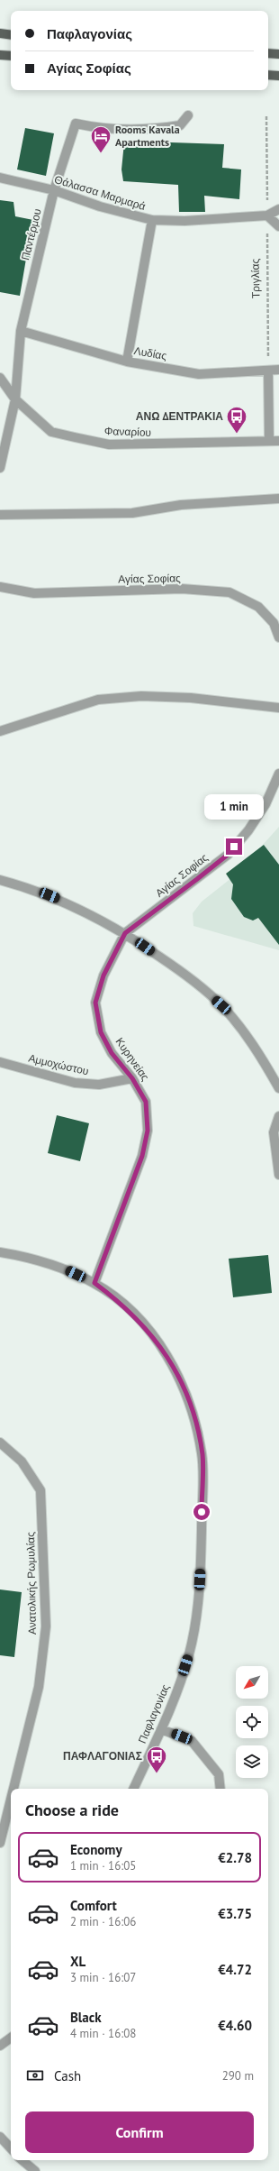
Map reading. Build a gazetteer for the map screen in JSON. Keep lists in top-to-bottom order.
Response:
{
  "streets": {
    "street": [
      "Θάλασσα Μαρμαρά",
      "Παντέρμου",
      "Λυδίας",
      "Φαναρίου",
      "Αγίας Σοφίας",
      "Κυρηνείας",
      "Αμμοχώστου",
      "Ανατολικής Ρωμυλίας",
      "Παφλαγονίας"
    ],
    "path": ["Τριγλίας"]
  },
  "crossings": [
    ["Θάλασσα Μαρμαρά", "Παντέρμου"],
    ["Θάλασσα Μαρμαρά", "Τριγλίας"],
    ["Παντέρμου", "Λυδίας"],
    ["Παντέρμου", "Φαναρίου"],
    ["Τριγλίας", "Λυδίας"],
    ["Αγίας Σοφίας", "Κυρηνείας"],
    ["Κυρηνείας", "Αμμοχώστου"],
    ["Κυρηνείας", "Παφλαγονίας"]
  ],
  "places": {
    "hotel": ["Rooms Kavala Apartments"],
    "bus stop": ["ΑΝΩ ΔΕΝΤΡΑΚΙΑ", "ΠΑΦΛΑΓΟΝΙΑΣ"]
  },
  "north": "bottom left",
  "page": {
    "banner": ["Παφλαγονίας", "Αγίας Σοφίας"],
    "bubble": "1 min",
    "heading": "Choose a ride",
    "list": [
      {
        "name": "Economy",
        "note": "1 min · 16:05",
        "value": "€2.78"
      },
      {
        "name": "Comfort",
        "note": "2 min · 16:06",
        "value": "€3.75"
      },
      {
        "name": "XL",
        "note": "3 min · 16:07",
        "value": "€4.72"
      },
      {
        "name": "Black",
        "note": "4 min · 16:08",
        "value": "€4.60"
      }
    ],
    "pay": ["Cash", "290 m"],
    "buttons": "Confirm"
  }
}
